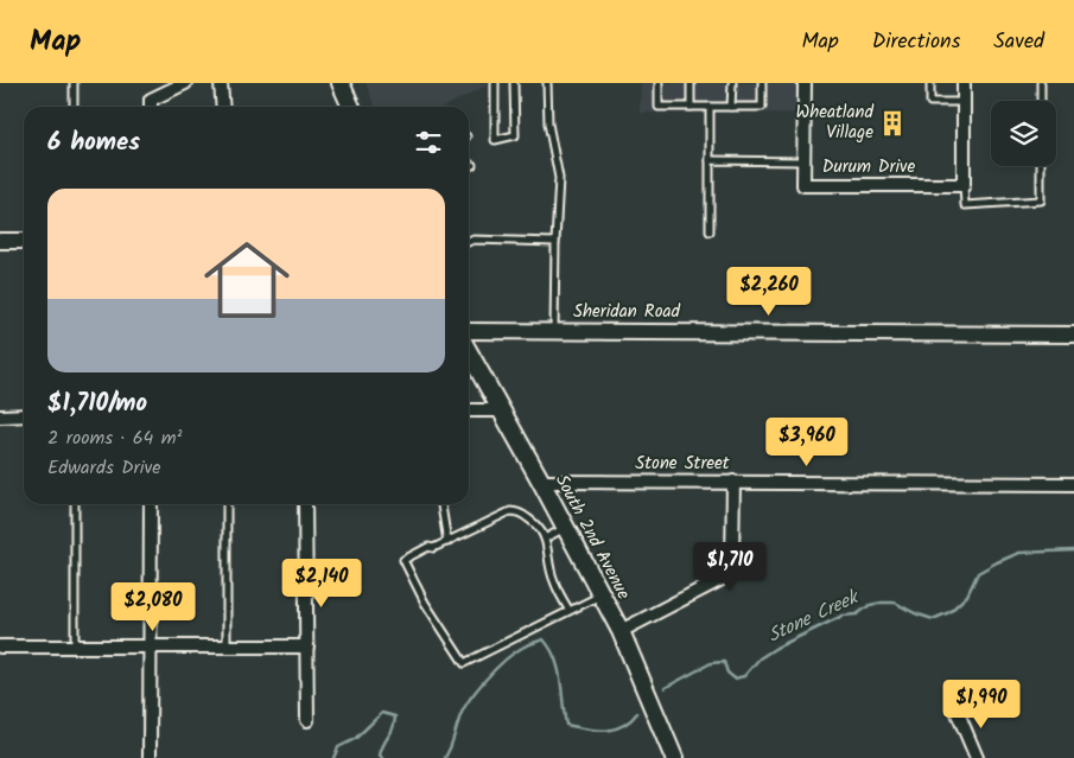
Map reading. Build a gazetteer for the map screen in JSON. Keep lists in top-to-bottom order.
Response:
{
  "streets": {
    "main road": ["South 2nd Avenue"],
    "street": ["Durum Drive", "Sheridan Road", "Stone Street"]
  },
  "crossings": [
    ["Stone Street", "South 2nd Avenue"]
  ],
  "water": ["Stone Creek"],
  "places": {
    "building": ["Wheatland Village"]
  },
  "page": {
    "header": "Map",
    "nav": ["Map", "Directions", "Saved"],
    "heading": "6 homes",
    "list": [
      {
        "name": "$1,710/mo",
        "note": "2 rooms · 64 m² · Edwards Drive"
      }
    ],
    "price": [
      "$2,260",
      "$3,960",
      "$1,710",
      "$2,140",
      "$2,080",
      "$1,990"
    ]
  }
}
